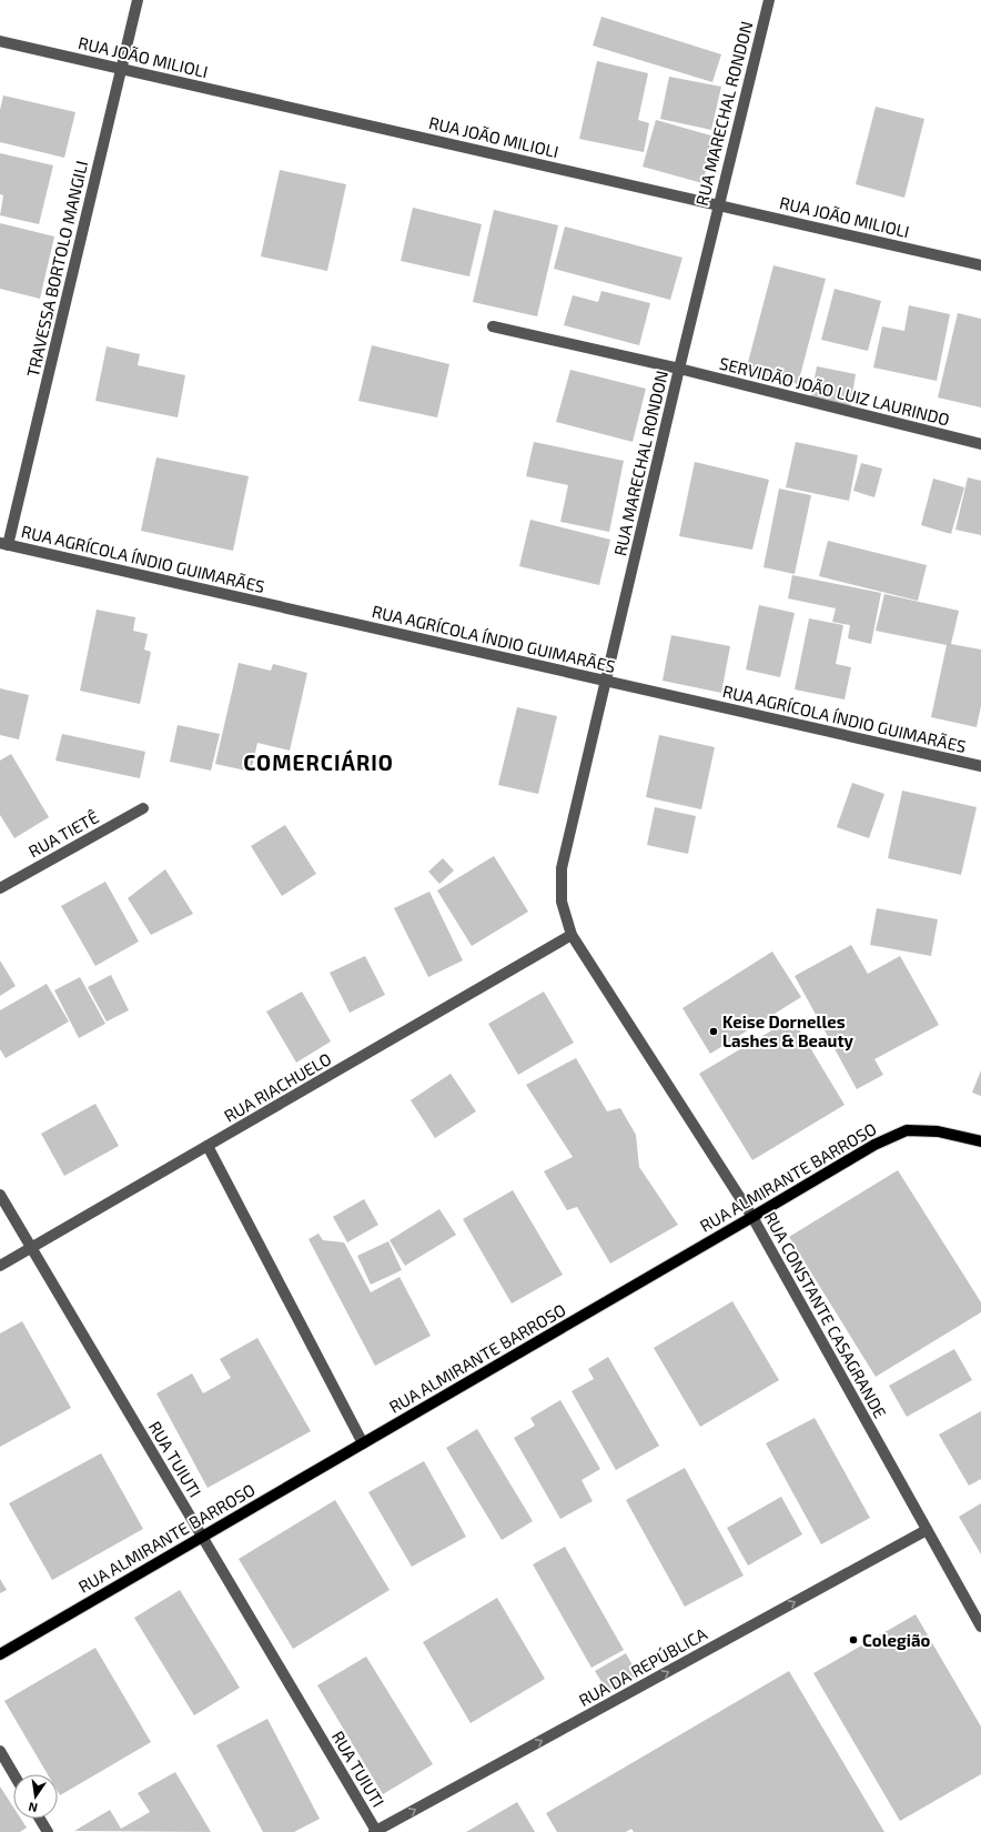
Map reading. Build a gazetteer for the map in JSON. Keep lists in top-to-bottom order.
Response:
{
  "streets": {
    "main road": ["RUA ALMIRANTE BARROSO"],
    "street": [
      "RUA JOÃO MILIOLI",
      "RUA MARECHAL RONDON",
      "TRAVESSA BORTOLO MANGILI",
      "SERVIDÃO JOÃO LUIZ LAURINDO",
      "RUA AGRÍCOLA ÍNDIO GUIMARÃES",
      "RUA TIETÊ",
      "RUA RIACHUELO",
      "RUA CONSTANTE CASAGRANDE",
      "RUA TUIUTI",
      "RUA DA REPÚBLICA"
    ]
  },
  "crossings": [
    ["RUA JOÃO MILIOLI", "RUA MARECHAL RONDON"],
    ["RUA JOÃO MILIOLI", "TRAVESSA BORTOLO MANGILI"],
    ["RUA MARECHAL RONDON", "SERVIDÃO JOÃO LUIZ LAURINDO"],
    ["RUA MARECHAL RONDON", "RUA AGRÍCOLA ÍNDIO GUIMARÃES"],
    ["RUA MARECHAL RONDON", "RUA RIACHUELO"],
    ["RUA MARECHAL RONDON", "RUA CONSTANTE CASAGRANDE"],
    ["TRAVESSA BORTOLO MANGILI", "RUA AGRÍCOLA ÍNDIO GUIMARÃES"],
    ["RUA RIACHUELO", "RUA CONSTANTE CASAGRANDE"],
    ["RUA RIACHUELO", "RUA TUIUTI"],
    ["RUA ALMIRANTE BARROSO", "RUA CONSTANTE CASAGRANDE"],
    ["RUA ALMIRANTE BARROSO", "RUA TUIUTI"],
    ["RUA CONSTANTE CASAGRANDE", "RUA DA REPÚBLICA"],
    ["RUA TUIUTI", "RUA DA REPÚBLICA"]
  ],
  "one_way": ["RUA DA REPÚBLICA"],
  "districts": ["COMERCIÁRIO"],
  "places": ["Keise Dornelles Lashes & Beauty", "Colegião"],
  "north": "bottom"
}
